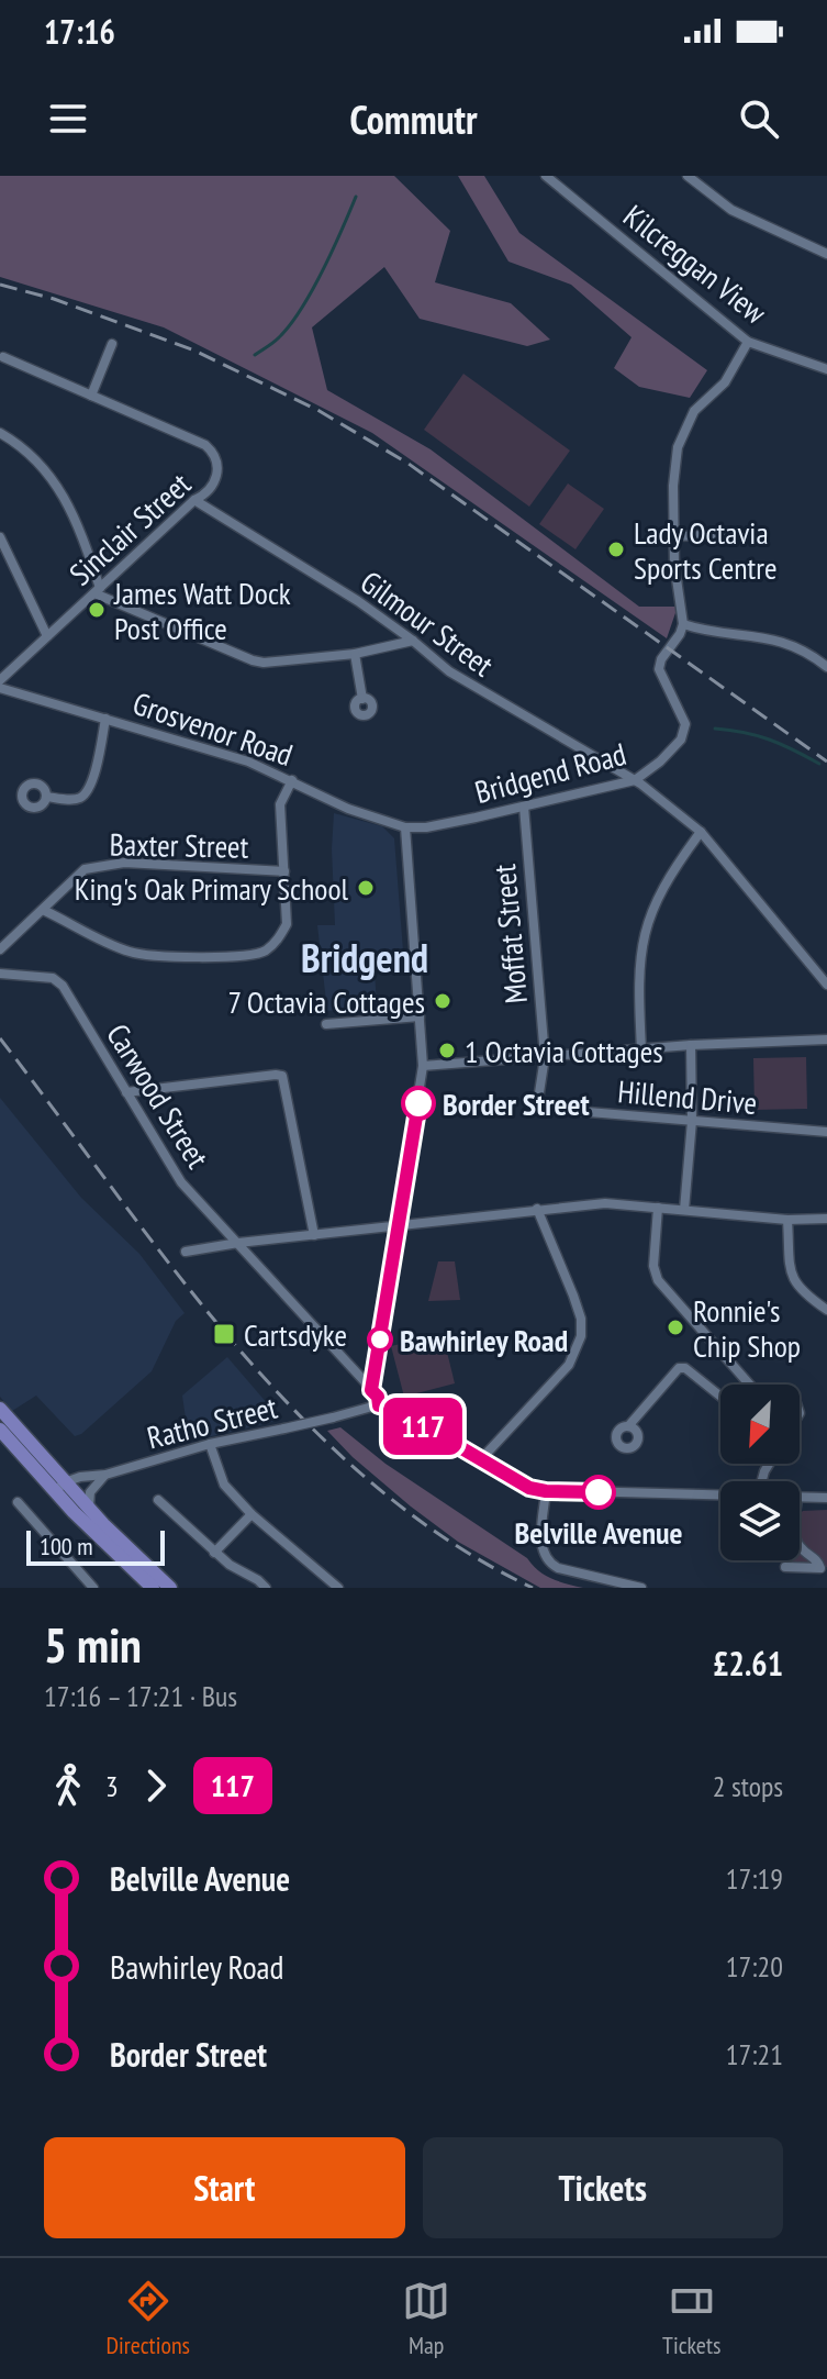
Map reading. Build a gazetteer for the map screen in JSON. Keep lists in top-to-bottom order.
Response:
{
  "streets": {
    "street": [
      "Kilcreggan View",
      "Sinclair Street",
      "Gilmour Street",
      "Grosvenor Road",
      "Bridgend Road",
      "Baxter Street",
      "Moffat Street",
      "Carwood Street",
      "Hillend Drive",
      "Ratho Street"
    ]
  },
  "crossings": [
    ["Sinclair Street", "Gilmour Street"],
    ["Gilmour Street", "Bridgend Road"],
    ["Grosvenor Road", "Bridgend Road"],
    ["Bridgend Road", "Moffat Street"],
    ["Moffat Street", "Hillend Drive"],
    ["Carwood Street", "Ratho Street"]
  ],
  "districts": ["Bridgend"],
  "places": {
    "other": [
      "Lady Octavia Sports Centre",
      "James Watt Dock Post Office",
      "King's Oak Primary School",
      "7 Octavia Cottages",
      "1 Octavia Cottages",
      "Border Street",
      "Ronnie's Chip Shop",
      "Bawhirley Road",
      "Belville Avenue"
    ],
    "transit": ["Cartsdyke"]
  },
  "lines": ["bus line 117"],
  "scale_bar": "100 m",
  "north": "bottom left",
  "page": {
    "status": "17:16",
    "header": "Commutr",
    "on_map": "117",
    "scale": "100 m",
    "heading": ["5 min", "17:16 – 17:21 · Bus", "£2.61"],
    "legs": ["3", "117", "2 stops"],
    "list": [
      {
        "name": "Belville Avenue",
        "value": "17:19"
      },
      {
        "name": "Bawhirley Road",
        "value": "17:20"
      },
      {
        "name": "Border Street",
        "value": "17:21"
      }
    ],
    "buttons": ["Start", "Tickets"],
    "tabs": ["Directions", "Map", "Tickets"]
  }
}
